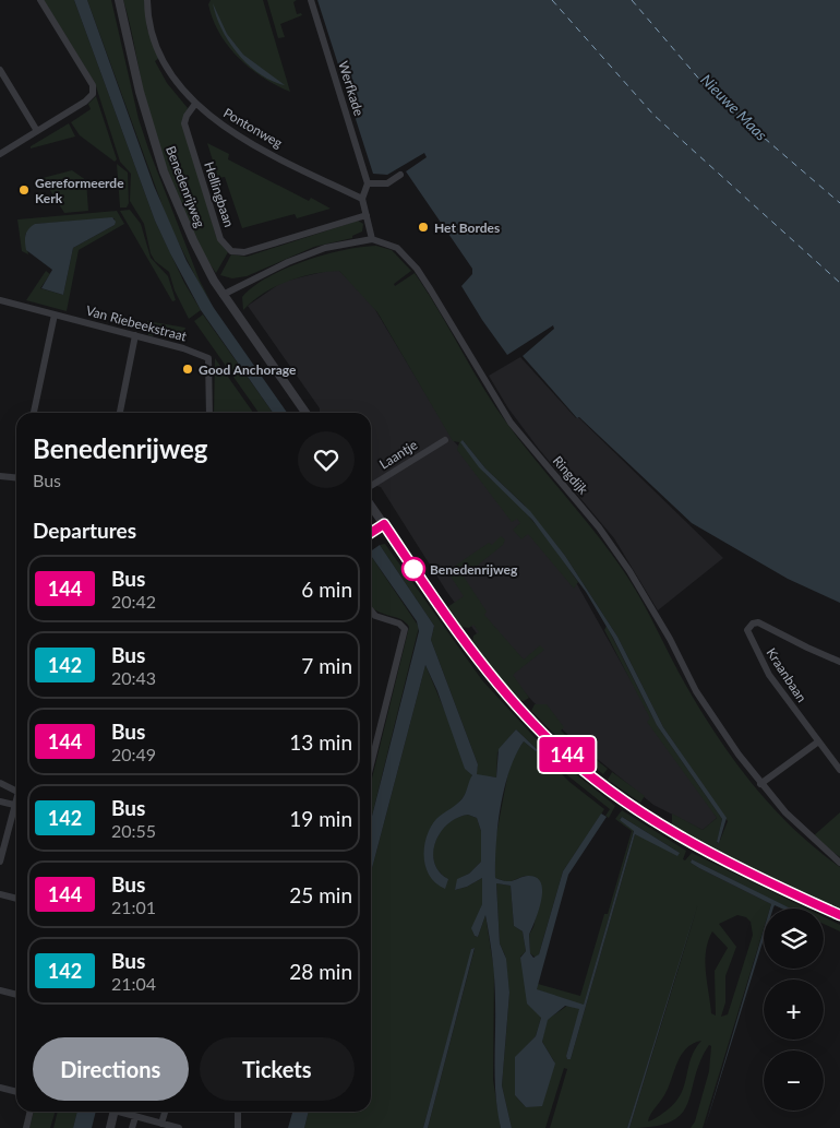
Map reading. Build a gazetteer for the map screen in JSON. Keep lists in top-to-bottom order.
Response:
{
  "streets": {
    "street": [
      "Werfkade",
      "Pontonweg",
      "Benedenrijweg",
      "Hellingbaan",
      "Van Riebeekstraat",
      "Laantje",
      "Ringdijk",
      "Kraanbaan"
    ]
  },
  "crossings": [
    ["Pontonweg", "Hellingbaan"]
  ],
  "water": ["Nieuwe Maas"],
  "places": [
    "Gereformeerde Kerk",
    "Het Bordes",
    "Good Anchorage",
    "Benedenrijweg"
  ],
  "lines": ["bus line 144"],
  "page": {
    "on_map": "144",
    "heading": [
      ["Benedenrijweg", "Bus"],
      "Departures"
    ],
    "list": [
      {
        "mark": "144",
        "name": "Bus",
        "note": "20:42",
        "value": "6 min"
      },
      {
        "mark": "142",
        "name": "Bus",
        "note": "20:43",
        "value": "7 min"
      },
      {
        "mark": "144",
        "name": "Bus",
        "note": "20:49",
        "value": "13 min"
      },
      {
        "mark": "142",
        "name": "Bus",
        "note": "20:55",
        "value": "19 min"
      },
      {
        "mark": "144",
        "name": "Bus",
        "note": "21:01",
        "value": "25 min"
      },
      {
        "mark": "142",
        "name": "Bus",
        "note": "21:04",
        "value": "28 min"
      }
    ],
    "map_buttons": ["+", "−"],
    "buttons": ["Directions", "Tickets"]
  }
}
